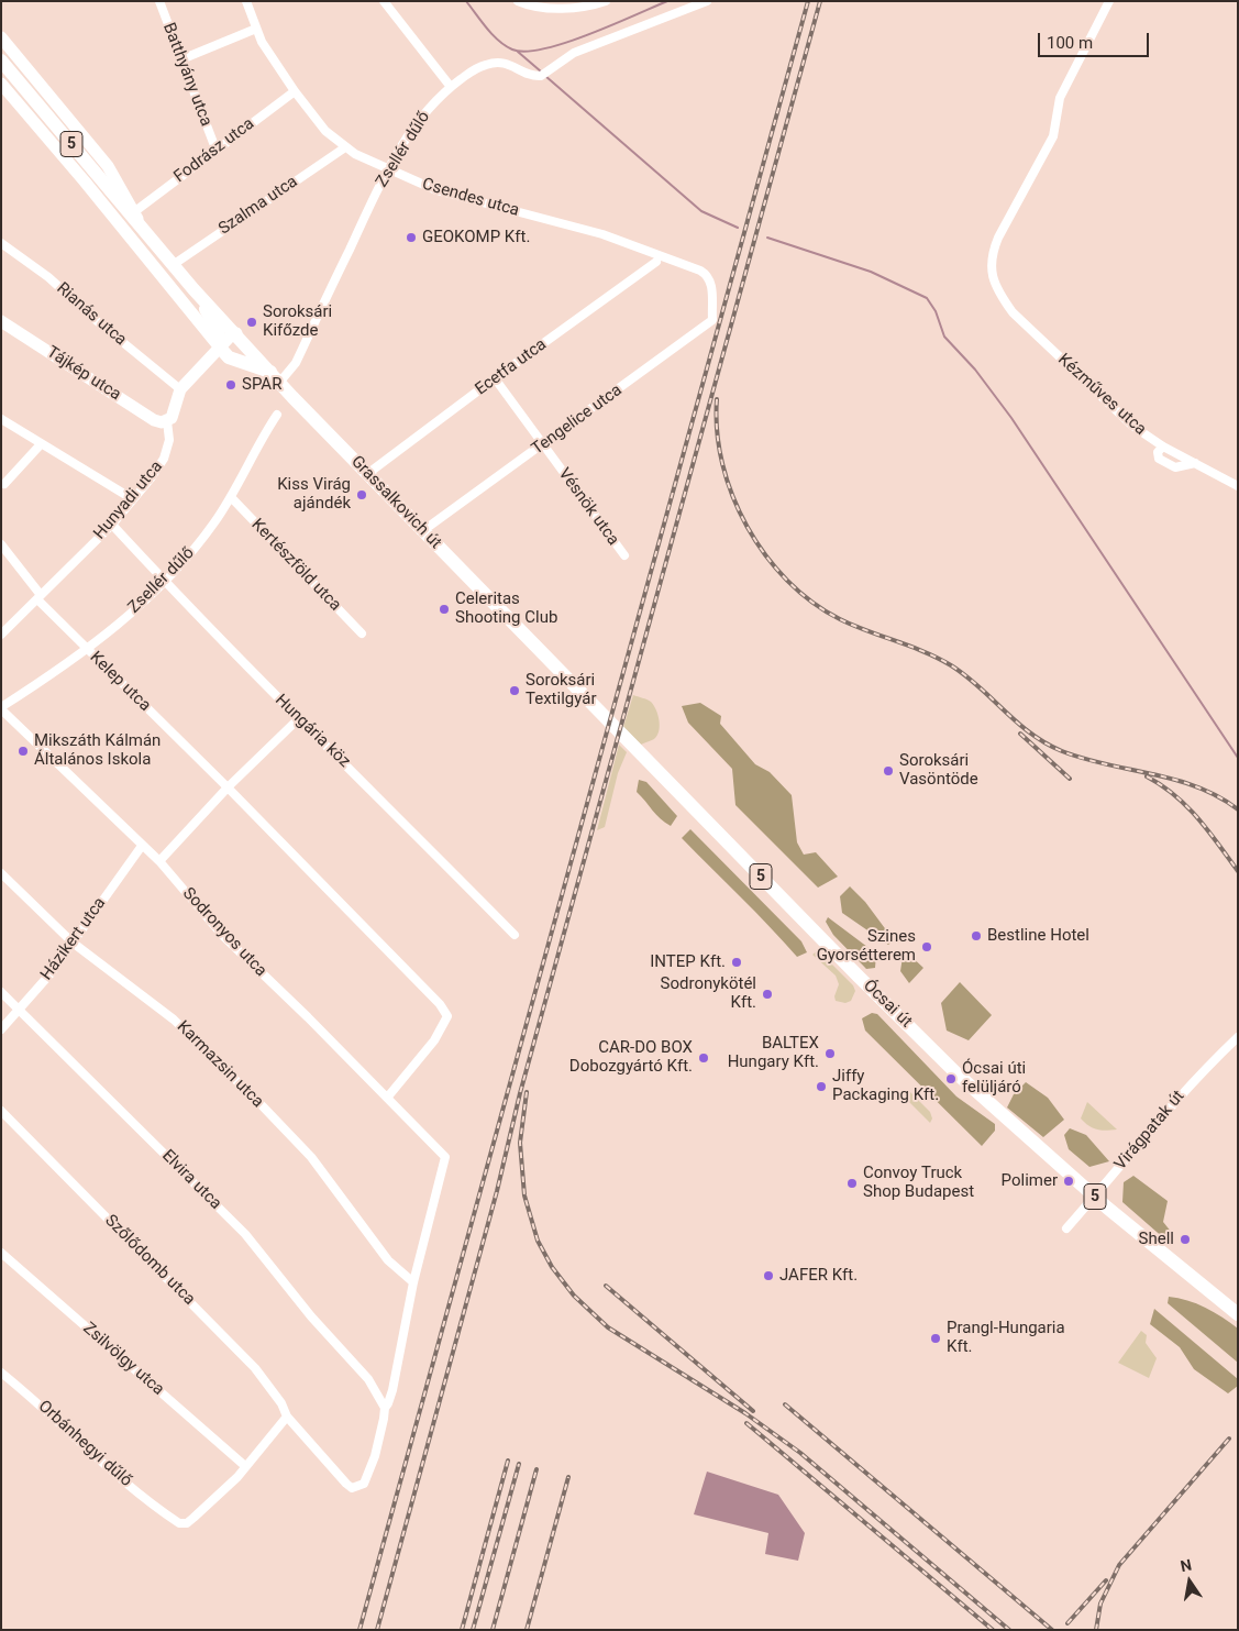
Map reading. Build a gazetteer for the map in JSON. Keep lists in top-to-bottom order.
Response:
{
  "streets": {
    "main road": ["5", "Grassalkovich út", "Ócsai út"],
    "street": [
      "Batthyány utca",
      "Zsellér dűlő",
      "Fodrász utca",
      "Csendes utca",
      "Szalma utca",
      "Rianás utca",
      "Ecetfa utca",
      "Tájkép utca",
      "Kézműves utca",
      "Tengelice utca",
      "Hunyadi utca",
      "Vésnök utca",
      "Kertészföld utca",
      "Kelep utca",
      "Hungária köz",
      "Sodronyos utca",
      "Házikert utca",
      "Karmazsin utca",
      "Virágpatak út",
      "Elvira utca",
      "Szőlődomb utca",
      "Zsilvölgy utca",
      "Orbánhegyi dűlő"
    ]
  },
  "crossings": [
    ["Batthyány utca", "Fodrász utca"],
    ["Zsellér dűlő", "Csendes utca"],
    ["Zsellér dűlő", "Grassalkovich út"],
    ["Zsellér dűlő", "Kertészföld utca"],
    ["Zsellér dűlő", "Kelep utca"],
    ["Zsellér dűlő", "Hungária köz"],
    ["Zsellér dűlő", "Sodronyos utca"],
    ["Fodrász utca", "Csendes utca"],
    ["Fodrász utca", "Grassalkovich út"],
    ["Csendes utca", "Szalma utca"],
    ["Csendes utca", "Tengelice utca"],
    ["Szalma utca", "Grassalkovich út"],
    ["Rianás utca", "Hunyadi utca"],
    ["Ecetfa utca", "Grassalkovich út"],
    ["Ecetfa utca", "Vésnök utca"],
    ["Tájkép utca", "Hunyadi utca"],
    ["Tengelice utca", "Vésnök utca"],
    ["Hunyadi utca", "Kelep utca"],
    ["Hunyadi utca", "Hungária köz"],
    ["Grassalkovich út", "Ócsai út"],
    ["Kelep utca", "Sodronyos utca"],
    ["Sodronyos utca", "Házikert utca"],
    ["Sodronyos utca", "Karmazsin utca"],
    ["Házikert utca", "Karmazsin utca"],
    ["Házikert utca", "Elvira utca"],
    ["Ócsai út", "Virágpatak út"],
    ["Elvira utca", "Szőlődomb utca"],
    ["Zsilvölgy utca", "Orbánhegyi dűlő"]
  ],
  "places": [
    "GEOKOMP Kft.",
    "Soroksári Kifőzde",
    "SPAR",
    "Kiss Virág ajándék",
    "Celeritas Shooting Club",
    "Soroksári Textilgyár",
    "Mikszáth Kálmán Általános Iskola",
    "Soroksári Vasöntöde",
    "Bestline Hotel",
    "Szines Gyorsétterem",
    "INTEP Kft.",
    "Sodronykötél Kft.",
    "BALTEX Hungary Kft.",
    "CAR-DO BOX Dobozgyártó Kft.",
    "Ócsai úti felüljáró",
    "Jiffy Packaging Kft.",
    "Polimer",
    "Convoy Truck Shop Budapest",
    "Shell",
    "JAFER Kft.",
    "Prangl-Hungaria Kft."
  ],
  "scale_bar": "100 m",
  "north": "top"
}
